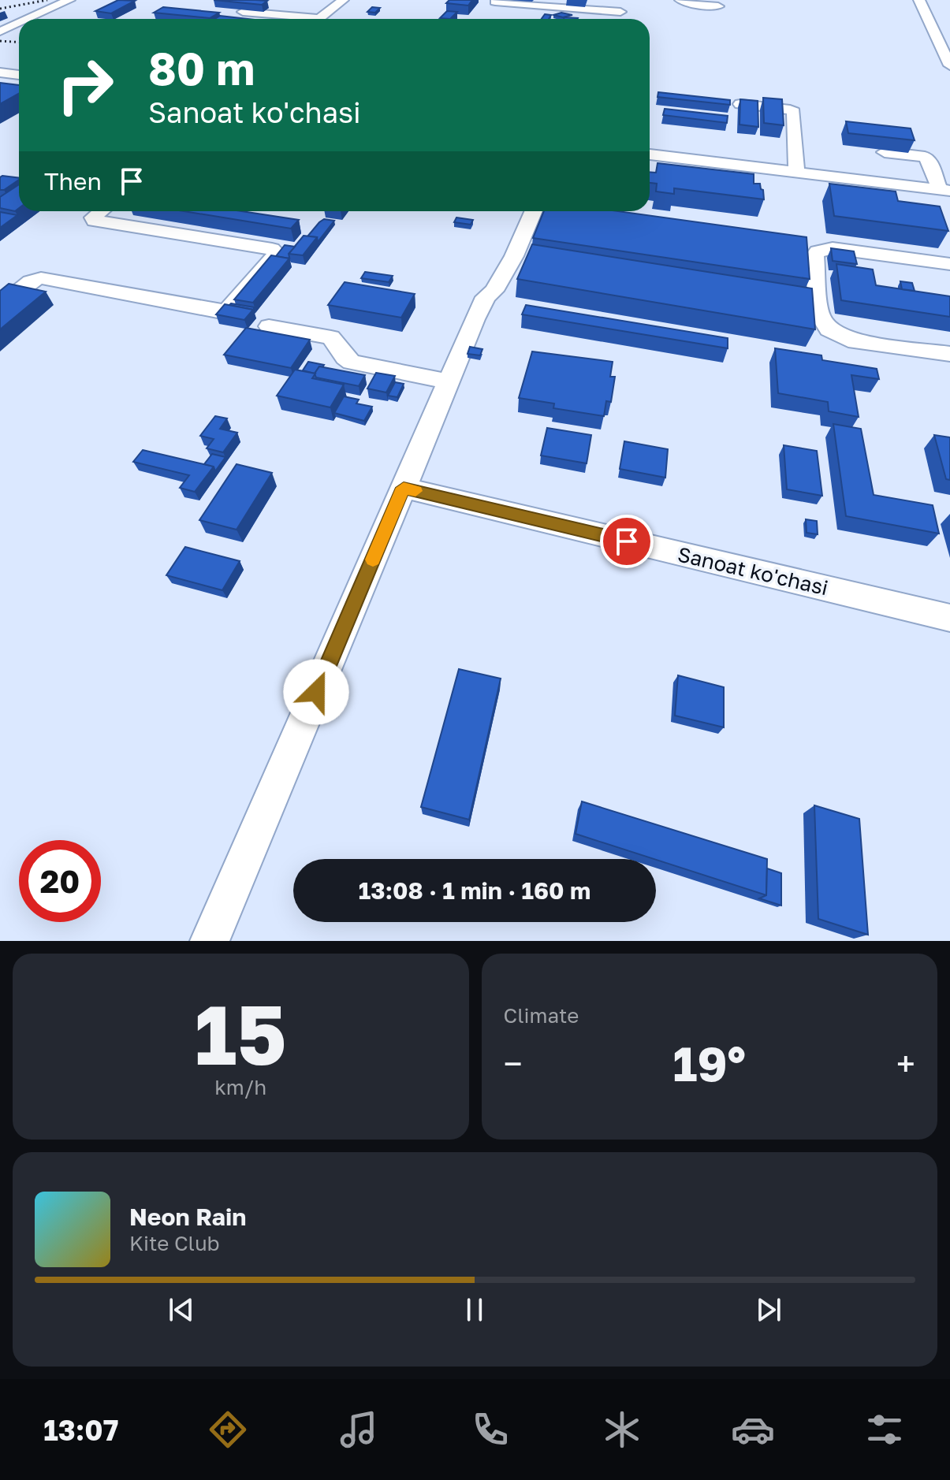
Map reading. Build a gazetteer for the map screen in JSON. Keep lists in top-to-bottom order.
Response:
{
  "streets": {
    "street": ["Sanoat ko'chasi"]
  },
  "page": {
    "turn": ["80 m", "Sanoat ko'chasi"],
    "then": "Then",
    "limit": "20",
    "trip": "13:08 · 1 min · 160 m",
    "tile": [
      ["15", "km/h"],
      "Climate"
    ],
    "heat": ["−", "19°", "+"],
    "song": ["Neon Rain", "Kite Club"],
    "tabs": "13:07"
  }
}
